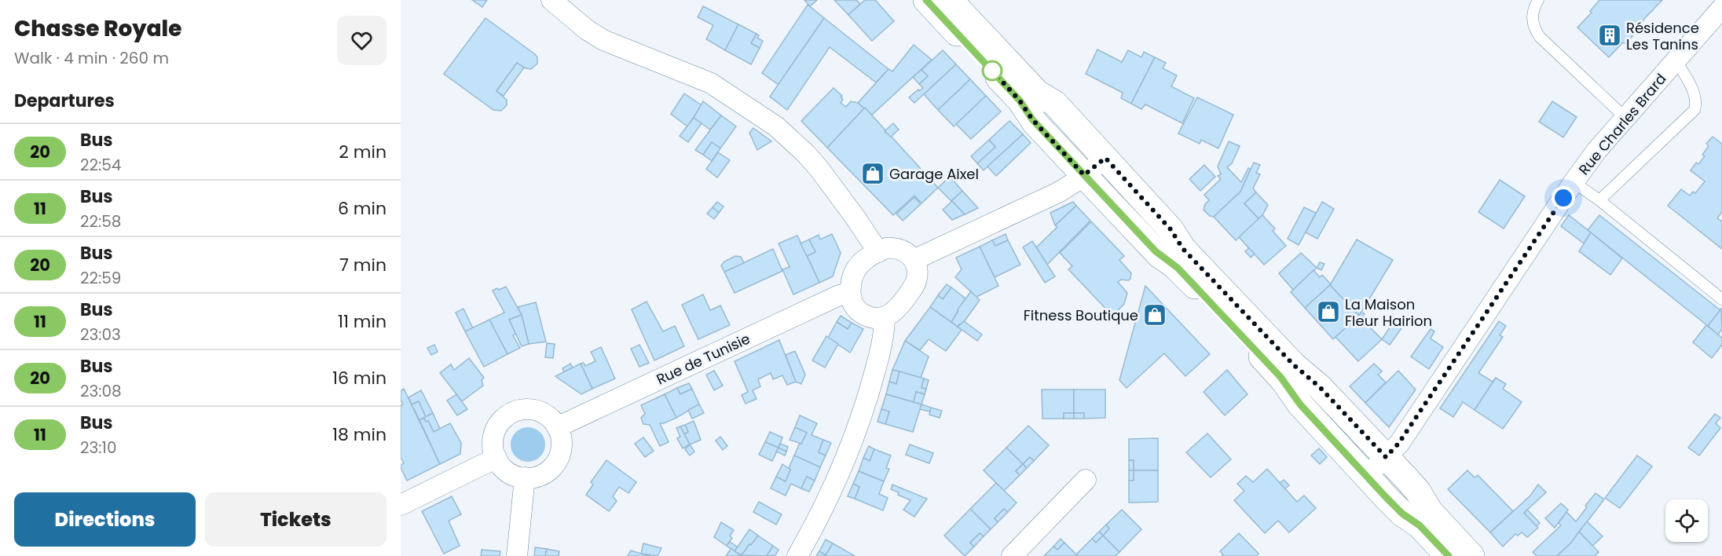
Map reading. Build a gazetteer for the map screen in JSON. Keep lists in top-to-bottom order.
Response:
{
  "streets": {
    "street": ["Rue Charles Brard", "Rue de Tunisie"]
  },
  "places": {
    "building": ["Résidence Les Tanins"],
    "shop": ["Garage Aixel", "La Maison Fleur Hairion", "Fitness Boutique"]
  },
  "lines": ["bus line 20"],
  "page": {
    "heading": [
      ["Chasse Royale", "Walk · 4 min · 260 m"],
      "Departures"
    ],
    "list": [
      {
        "mark": "20",
        "name": "Bus",
        "note": "22:54",
        "value": "2 min"
      },
      {
        "mark": "11",
        "name": "Bus",
        "note": "22:58",
        "value": "6 min"
      },
      {
        "mark": "20",
        "name": "Bus",
        "note": "22:59",
        "value": "7 min"
      },
      {
        "mark": "11",
        "name": "Bus",
        "note": "23:03",
        "value": "11 min"
      },
      {
        "mark": "20",
        "name": "Bus",
        "note": "23:08",
        "value": "16 min"
      },
      {
        "mark": "11",
        "name": "Bus",
        "note": "23:10",
        "value": "18 min"
      }
    ],
    "buttons": ["Directions", "Tickets"]
  }
}
